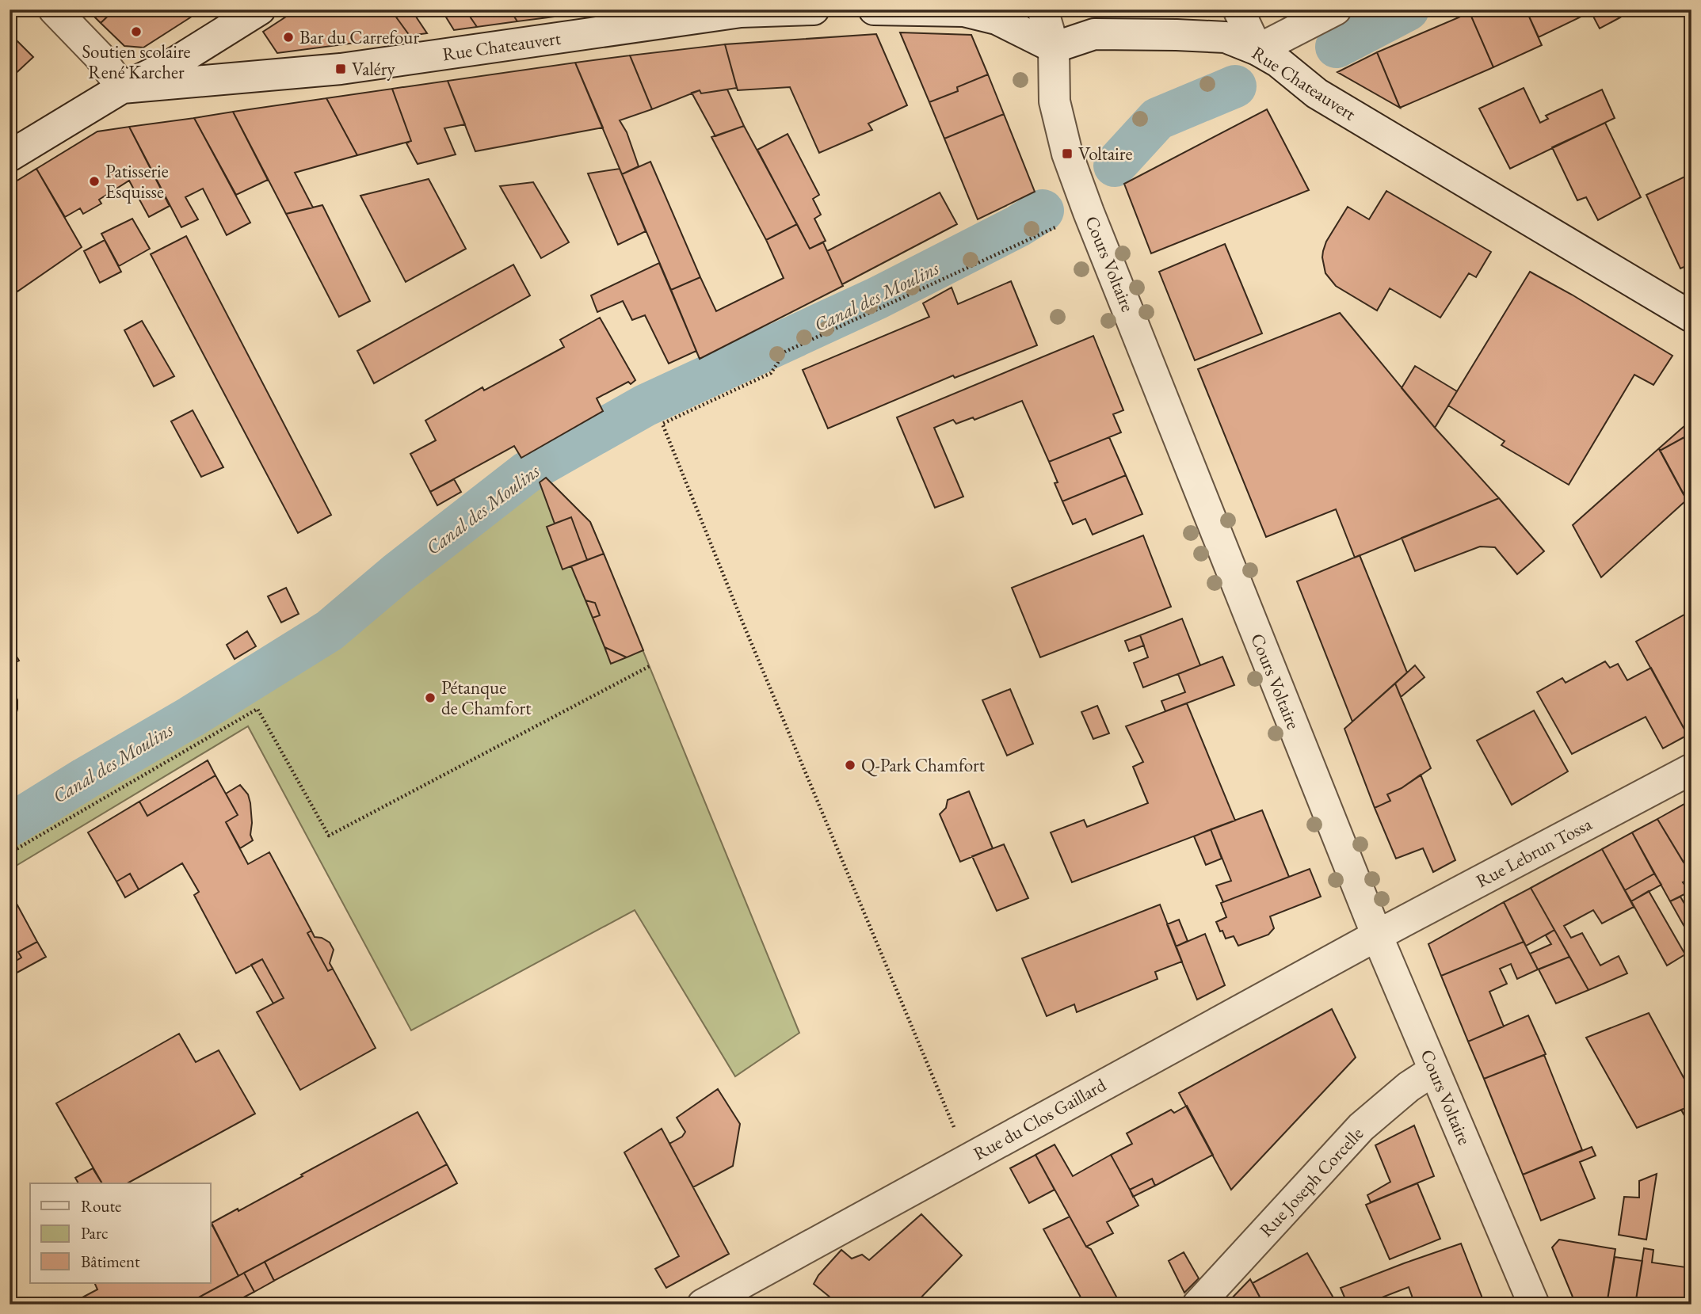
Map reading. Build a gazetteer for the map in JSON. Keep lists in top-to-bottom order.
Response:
{
  "streets": {
    "street": [
      "Rue Chateauvert",
      "Cours Voltaire",
      "Rue Lebrun Tossa",
      "Rue du Clos Gaillard",
      "Rue Joseph Corcelle"
    ]
  },
  "crossings": [
    ["Rue Chateauvert", "Cours Voltaire"],
    ["Cours Voltaire", "Rue Lebrun Tossa"],
    ["Cours Voltaire", "Rue du Clos Gaillard"],
    ["Cours Voltaire", "Rue Joseph Corcelle"],
    ["Rue Lebrun Tossa", "Rue du Clos Gaillard"]
  ],
  "water": ["Canal des Moulins"],
  "places": {
    "other": [
      "Soutien scolaire René Karcher",
      "Bar du Carrefour",
      "Patisserie Esquisse",
      "Pétanque de Chamfort",
      "Q-Park Chamfort"
    ],
    "transit": ["Valéry", "Voltaire"]
  },
  "legend": ["Route", "Parc", "Bâtiment"]
}
